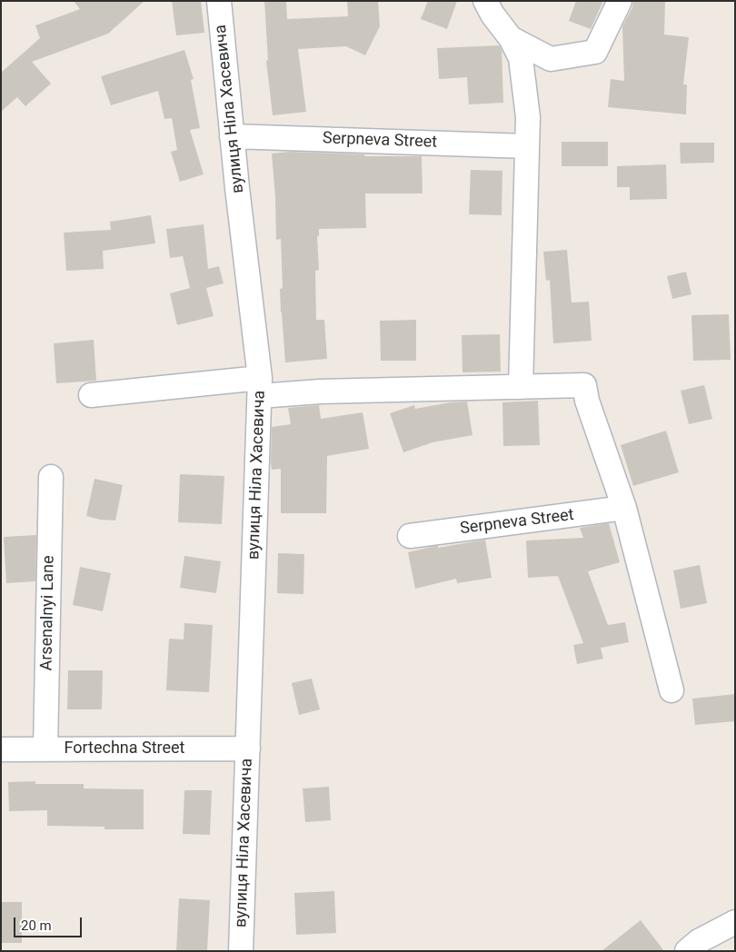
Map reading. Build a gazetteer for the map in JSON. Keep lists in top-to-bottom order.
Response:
{
  "streets": {
    "street": [
      "вулиця Ніла Хасевича",
      "Serpneva Street",
      "Arsenalnyi Lane",
      "Fortechna Street"
    ]
  },
  "crossings": [
    ["вулиця Ніла Хасевича", "Serpneva Street"],
    ["вулиця Ніла Хасевича", "Fortechna Street"],
    ["Arsenalnyi Lane", "Fortechna Street"]
  ],
  "scale_bar": "20 m"
}
